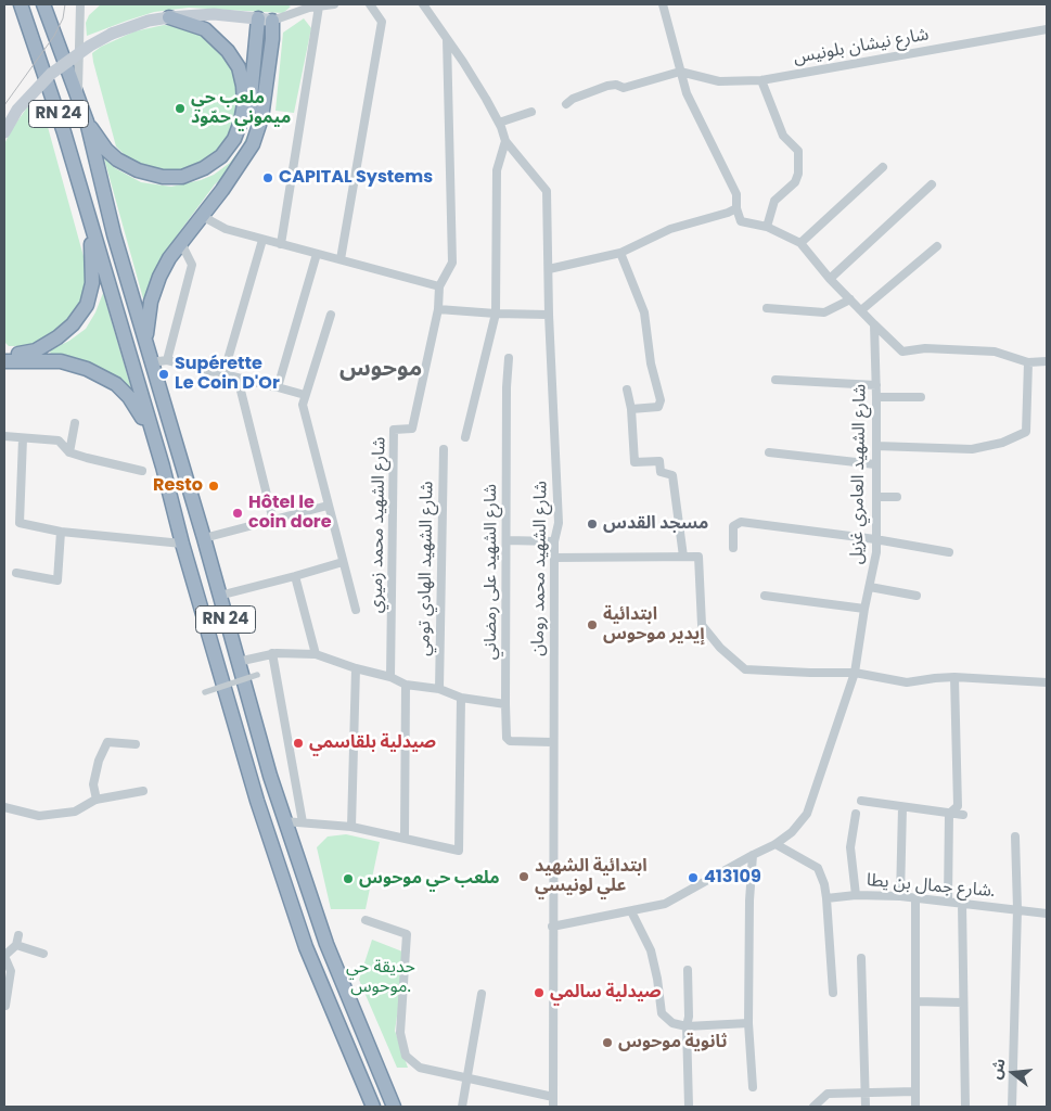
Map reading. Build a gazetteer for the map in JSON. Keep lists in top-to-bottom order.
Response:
{
  "streets": {
    "highway": ["RN 24"],
    "street": [
      "شارع نيشان بلونيس",
      "شارع الشهيد العامري غزيل",
      "شارع الشهيد محمد زميري",
      "شارع الشهيد الهادي تومي",
      "شارع الشهيد محمد رومان",
      "شارع الشهيد على رمضاني",
      "شارع جمال بن يطا."
    ]
  },
  "crossings": [
    ["شارع الشهيد العامري غزيل", "شارع الشهيد محمد رومان"],
    ["شارع الشهيد محمد زميري", "شارع الشهيد محمد رومان"],
    ["شارع الشهيد محمد رومان", "شارع الشهيد على رمضاني"]
  ],
  "districts": ["موحوس"],
  "parks": ["حديقة حي موحوس."],
  "places": [
    "ملعب حي ميموني حمّود",
    "CAPITAL Systems",
    "Supérette Le Coin D'Or",
    "Resto",
    "Hôtel le coin dore",
    "مسجد القدس",
    "ابتدائية إيدير موحوس",
    "صيدلية بلقاسمي",
    "ابتدائية الشهيد علي لونيسي",
    "413109",
    "ملعب حي موحوس",
    "صيدلية سالمي",
    "ثانوية موحوس"
  ],
  "north": "left"
}
